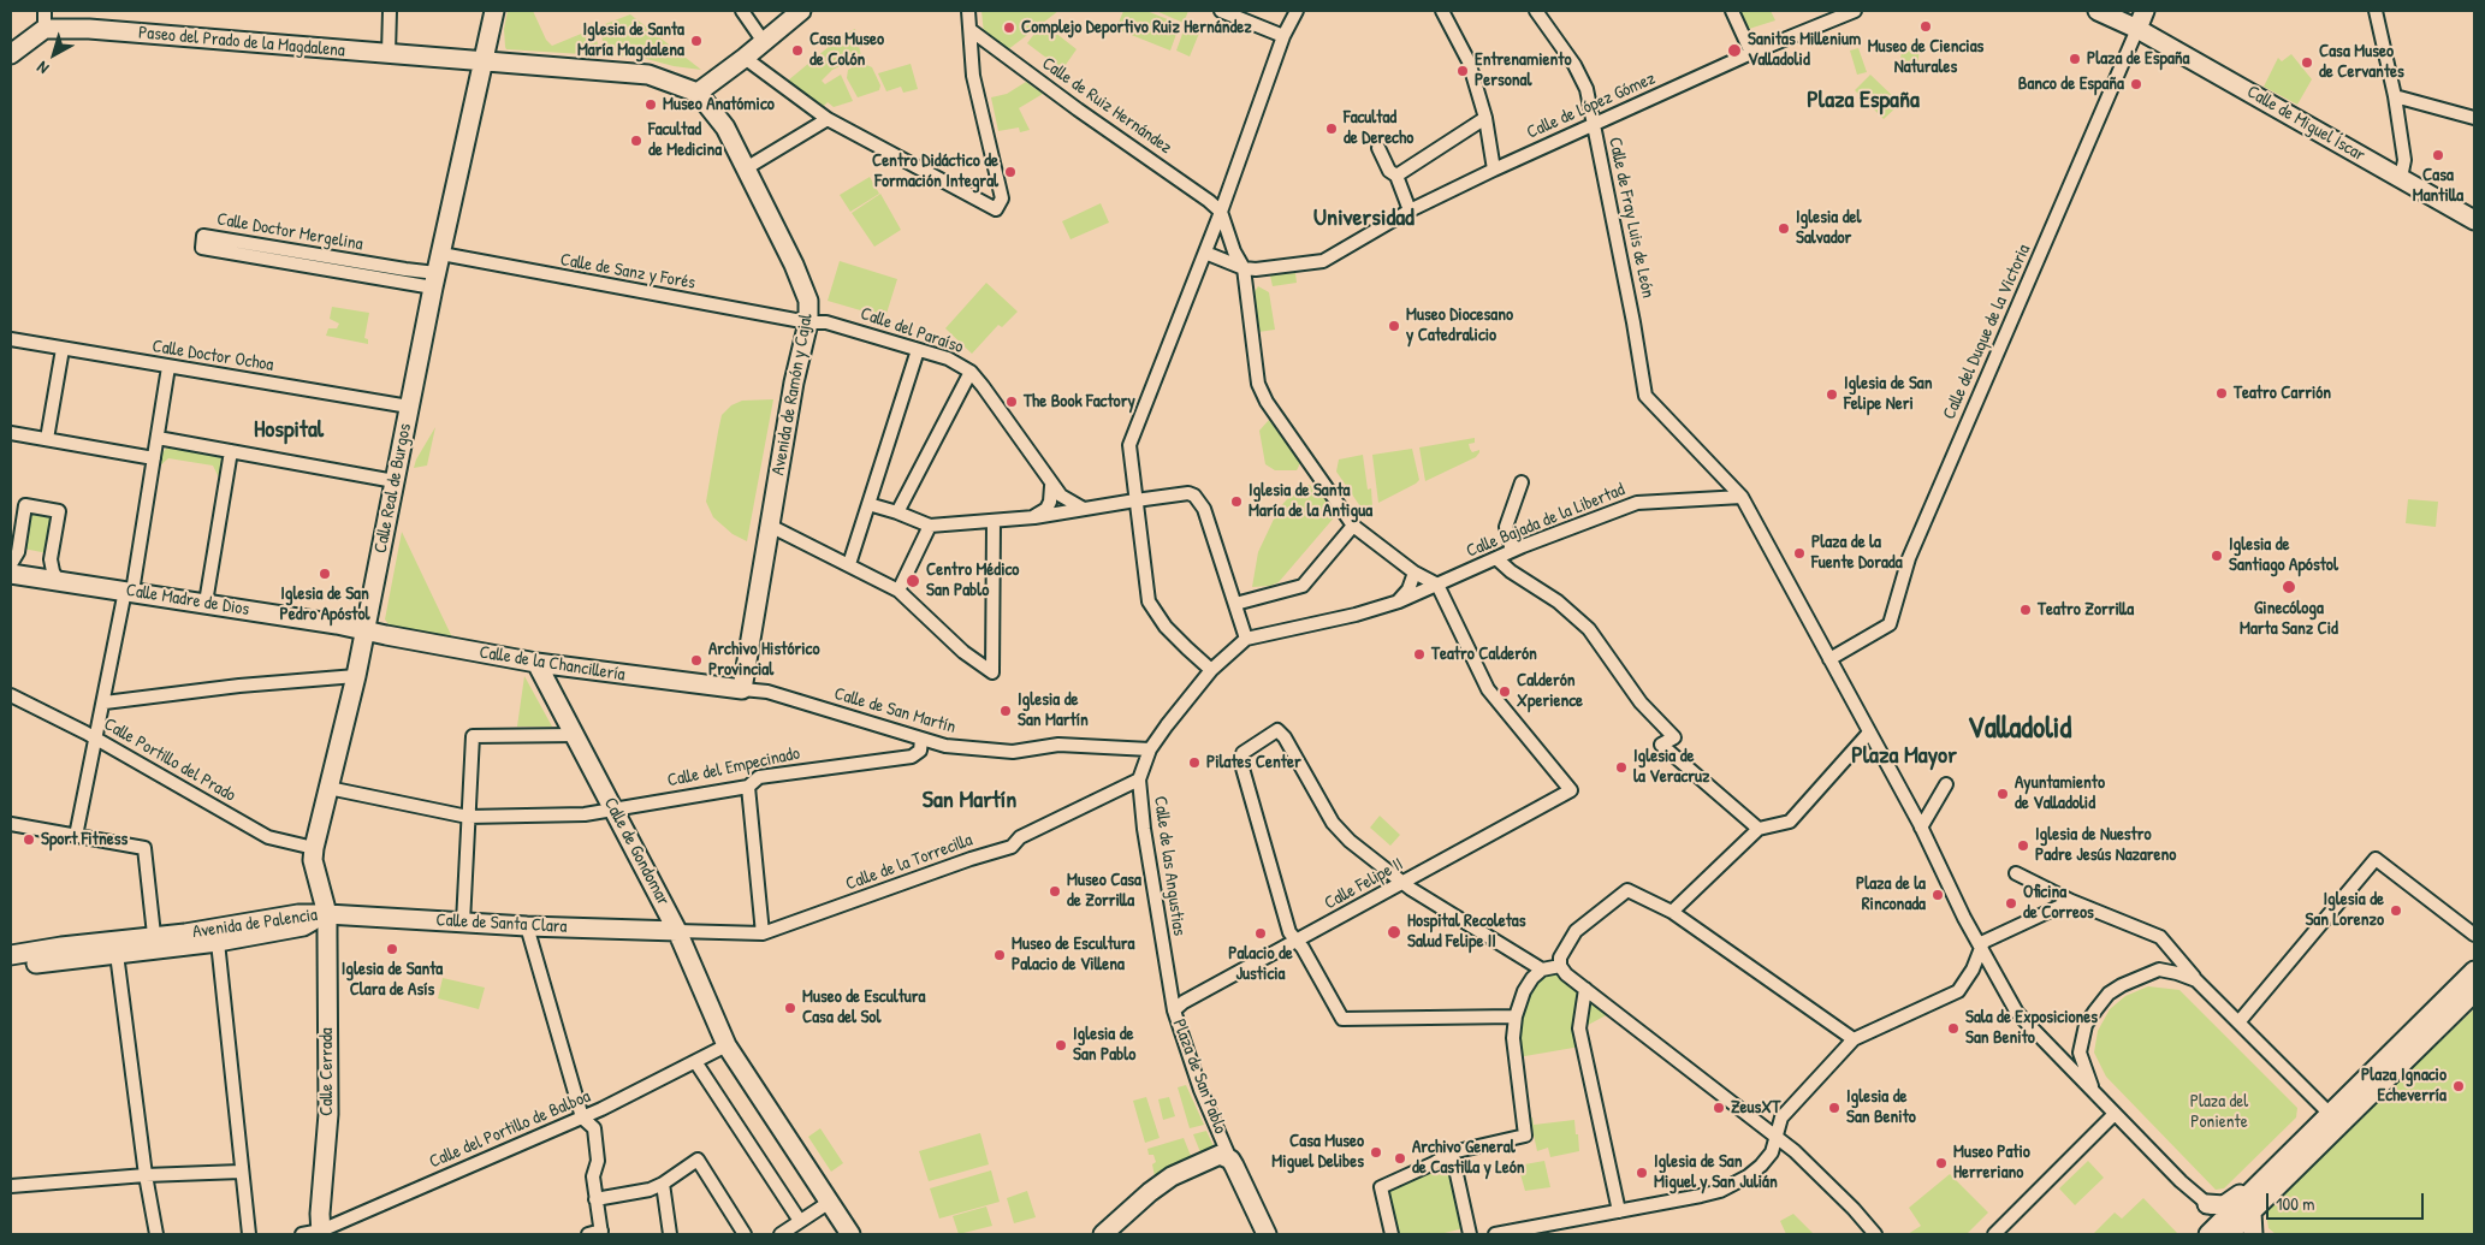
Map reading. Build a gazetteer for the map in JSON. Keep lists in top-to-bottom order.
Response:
{
  "streets": {
    "street": [
      "Paseo del Prado de la Magdalena",
      "Calle de Ruiz Hernández",
      "Calle de López Gómez",
      "Calle de Miguel Íscar",
      "Calle de Fray Luis de León",
      "Calle Doctor Mergelina",
      "Calle de Sanz y Forés",
      "Calle del Paraíso",
      "Calle del Duque de la Victoria",
      "Calle Doctor Ochoa",
      "Avenida de Ramón y Cajal",
      "Calle Real de Burgos",
      "Calle Bajada de la Libertad",
      "Calle Madre de Dios",
      "Calle de la Chancillería",
      "Calle de San Martín",
      "Calle Portillo del Prado",
      "Calle del Empecinado",
      "Calle de Gondomar",
      "Calle de la Torrecilla",
      "Calle de las Angustias",
      "Calle Felipe II",
      "Avenida de Palencia",
      "Calle de Santa Clara",
      "Calle Cerrada",
      "Plaza de San Pablo",
      "Calle del Portillo de Balboa"
    ]
  },
  "crossings": [
    ["Paseo del Prado de la Magdalena", "Calle Real de Burgos"],
    ["Calle de López Gómez", "Calle de Fray Luis de León"],
    ["Calle de Miguel Íscar", "Calle del Duque de la Victoria"],
    ["Calle de Fray Luis de León", "Calle del Duque de la Victoria"],
    ["Calle de Fray Luis de León", "Calle Bajada de la Libertad"],
    ["Calle Doctor Mergelina", "Calle Real de Burgos"],
    ["Calle de Sanz y Forés", "Calle del Paraíso"],
    ["Calle de Sanz y Forés", "Avenida de Ramón y Cajal"],
    ["Calle de Sanz y Forés", "Calle Real de Burgos"],
    ["Calle del Paraíso", "Avenida de Ramón y Cajal"],
    ["Calle Doctor Ochoa", "Calle Real de Burgos"],
    ["Avenida de Ramón y Cajal", "Calle de la Chancillería"],
    ["Avenida de Ramón y Cajal", "Calle de San Martín"],
    ["Calle Real de Burgos", "Calle Madre de Dios"],
    ["Calle Real de Burgos", "Calle de la Chancillería"],
    ["Calle Real de Burgos", "Calle Portillo del Prado"],
    ["Calle Real de Burgos", "Calle del Empecinado"],
    ["Calle Real de Burgos", "Avenida de Palencia"],
    ["Calle Real de Burgos", "Calle de Santa Clara"],
    ["Calle Real de Burgos", "Calle Cerrada"],
    ["Calle Bajada de la Libertad", "Calle de las Angustias"],
    ["Calle Bajada de la Libertad", "Calle Felipe II"],
    ["Calle Madre de Dios", "Calle de la Chancillería"],
    ["Calle de la Chancillería", "Calle de San Martín"],
    ["Calle de la Chancillería", "Calle de Gondomar"],
    ["Calle de San Martín", "Calle del Empecinado"],
    ["Calle de San Martín", "Calle de las Angustias"],
    ["Calle del Empecinado", "Calle de Gondomar"],
    ["Calle de Gondomar", "Calle de la Torrecilla"],
    ["Calle de Gondomar", "Calle de Santa Clara"],
    ["Calle de Gondomar", "Calle del Portillo de Balboa"],
    ["Calle de la Torrecilla", "Calle de las Angustias"],
    ["Calle de la Torrecilla", "Calle de Santa Clara"],
    ["Calle de las Angustias", "Calle Felipe II"],
    ["Calle de las Angustias", "Plaza de San Pablo"],
    ["Calle Felipe II", "Plaza de San Pablo"],
    ["Avenida de Palencia", "Calle de Santa Clara"],
    ["Avenida de Palencia", "Calle Cerrada"],
    ["Calle de Santa Clara", "Calle Cerrada"],
    ["Calle Cerrada", "Calle del Portillo de Balboa"]
  ],
  "districts": [
    "Plaza España",
    "Universidad",
    "Hospital",
    "Valladolid",
    "Plaza Mayor",
    "San Martín"
  ],
  "parks": ["Plaza del Poniente"],
  "places": [
    "Museo de Ciencias Naturales",
    "Complejo Deportivo Ruiz Hernández",
    "Iglesia de Santa María Magdalena",
    "Casa Museo de Colón",
    "Sanitas Millenium Valladolid",
    "Plaza de España",
    "Casa Museo de Cervantes",
    "Entrenamiento Personal",
    "Banco de España",
    "Museo Anatómico",
    "Facultad de Derecho",
    "Facultad de Medicina",
    "Casa Mantilla",
    "Centro Didáctico de Formación Integral",
    "Iglesia del Salvador",
    "Museo Diocesano y Catedralicio",
    "Teatro Carrión",
    "Iglesia de San Felipe Neri",
    "The Book Factory",
    "Iglesia de Santa María de la Antigua",
    "Plaza de la Fuente Dorada",
    "Iglesia de Santiago Apóstol",
    "Iglesia de San Pedro Apóstol",
    "Centro Médico San Pablo",
    "Ginecóloga Marta Sanz Cid",
    "Teatro Zorrilla",
    "Teatro Calderón",
    "Archivo Histórico Provincial",
    "Calderón Xperience",
    "Iglesia de San Martín",
    "Pilates Center",
    "Iglesia de la Veracruz",
    "Ayuntamiento de Valladolid",
    "Sport Fitness",
    "Iglesia de Nuestro Padre Jesús Nazareno",
    "Museo Casa de Zorrilla",
    "Plaza de la Rinconada",
    "Oficina de Correos",
    "Iglesia de San Lorenzo",
    "Hospital Recoletas Salud Felipe II",
    "Palacio de Justicia",
    "Iglesia de Santa Clara de Asís",
    "Museo de Escultura Palacio de Villena",
    "Museo de Escultura Casa del Sol",
    "Sala de Exposiciones San Benito",
    "Iglesia de San Pablo",
    "Plaza Ignacio Echeverría",
    "ZeusXT",
    "Iglesia de San Benito",
    "Casa Museo Miguel Delibes",
    "Archivo General de Castilla y León",
    "Museo Patio Herreriano",
    "Iglesia de San Miguel y San Julián"
  ],
  "scale_bar": "100 m",
  "north": "bottom left"
}
